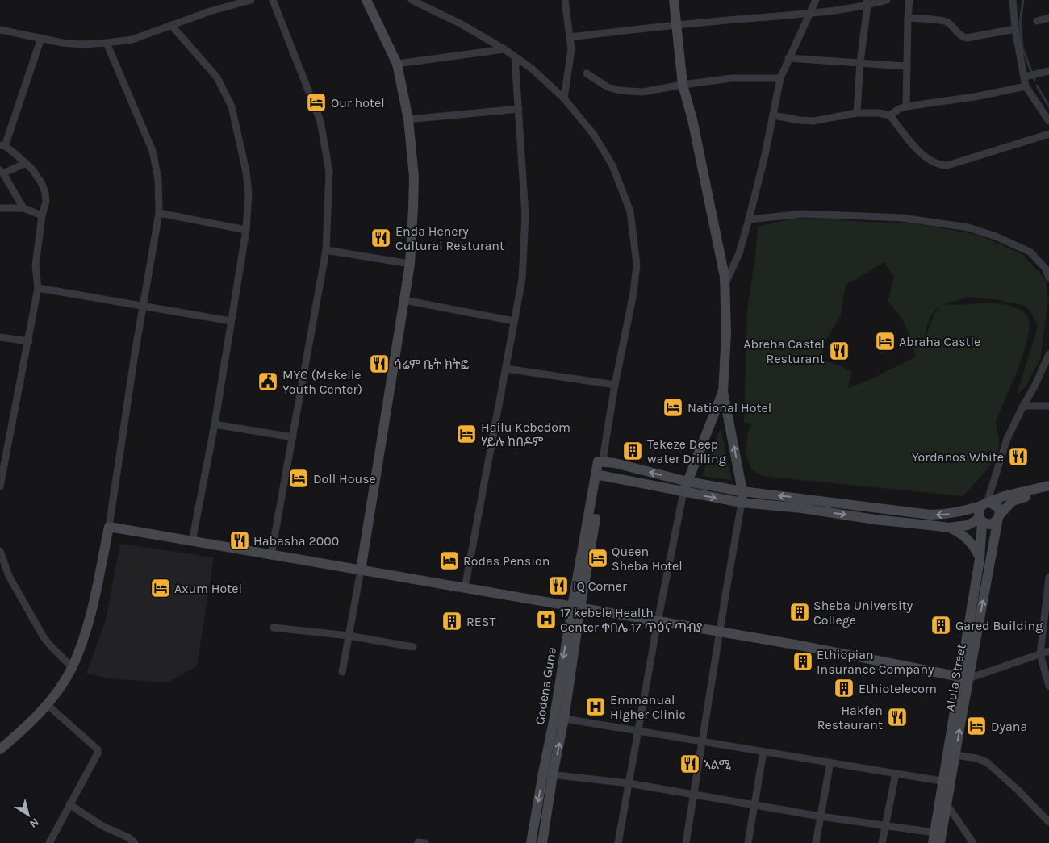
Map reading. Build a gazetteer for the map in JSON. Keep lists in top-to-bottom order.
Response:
{
  "streets": {
    "street": ["Alula Street", "Godena Guna"]
  },
  "places": {
    "hotel": [
      "Our hotel",
      "Abraha Castle",
      "National Hotel",
      "Hailu Kebedom ሃይሉ ከበዶም",
      "Doll House",
      "Queen Sheba Hotel",
      "Rodas Pension",
      "Axum Hotel",
      "Dyana"
    ],
    "restaurant": [
      "Enda Henery Cultural Resturant",
      "Abreha Castel Resturant",
      "ሳሬም ቤት ክትፎ",
      "Yordanos White",
      "Habasha 2000",
      "IQ Corner",
      "Hakfen Restaurant",
      "ኣልሚ"
    ],
    "public building": ["MYC (Mekelle Youth Center)"],
    "building": [
      "Tekeze Deep water Drilling",
      "Sheba University College",
      "REST",
      "Gared Building",
      "Ethiopian Insurance Company",
      "Ethiotelecom"
    ],
    "hospital": ["17 kebele Health Center ቀበሌ 17 ጥዕና ጣብያ", "Emmanual Higher Clinic"]
  },
  "north": "bottom right"
}
